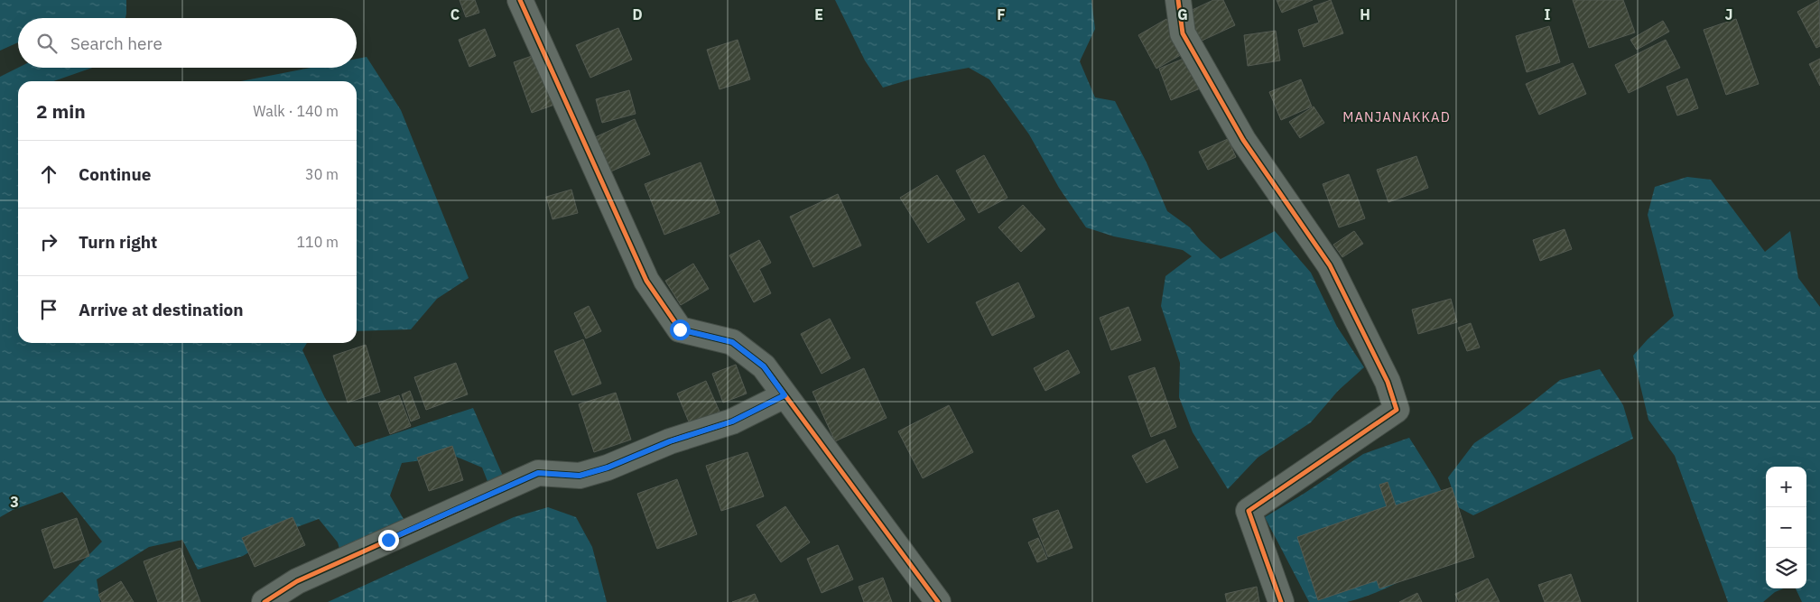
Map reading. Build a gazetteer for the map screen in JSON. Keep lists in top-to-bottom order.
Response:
{
  "districts": ["MANJANAKKAD"],
  "page": {
    "search": "Search here",
    "heading": ["2 min", "Walk · 140 m"],
    "list": [
      ["Continue", "30 m"],
      ["Turn right", "110 m"],
      "Arrive at destination"
    ],
    "map_buttons": ["+", "−"]
  },
  "grid": {
    "columns": [
      "C",
      "D",
      "E",
      "F",
      "G",
      "H",
      "I",
      "J"
    ],
    "rows": ["3"]
  }
}
